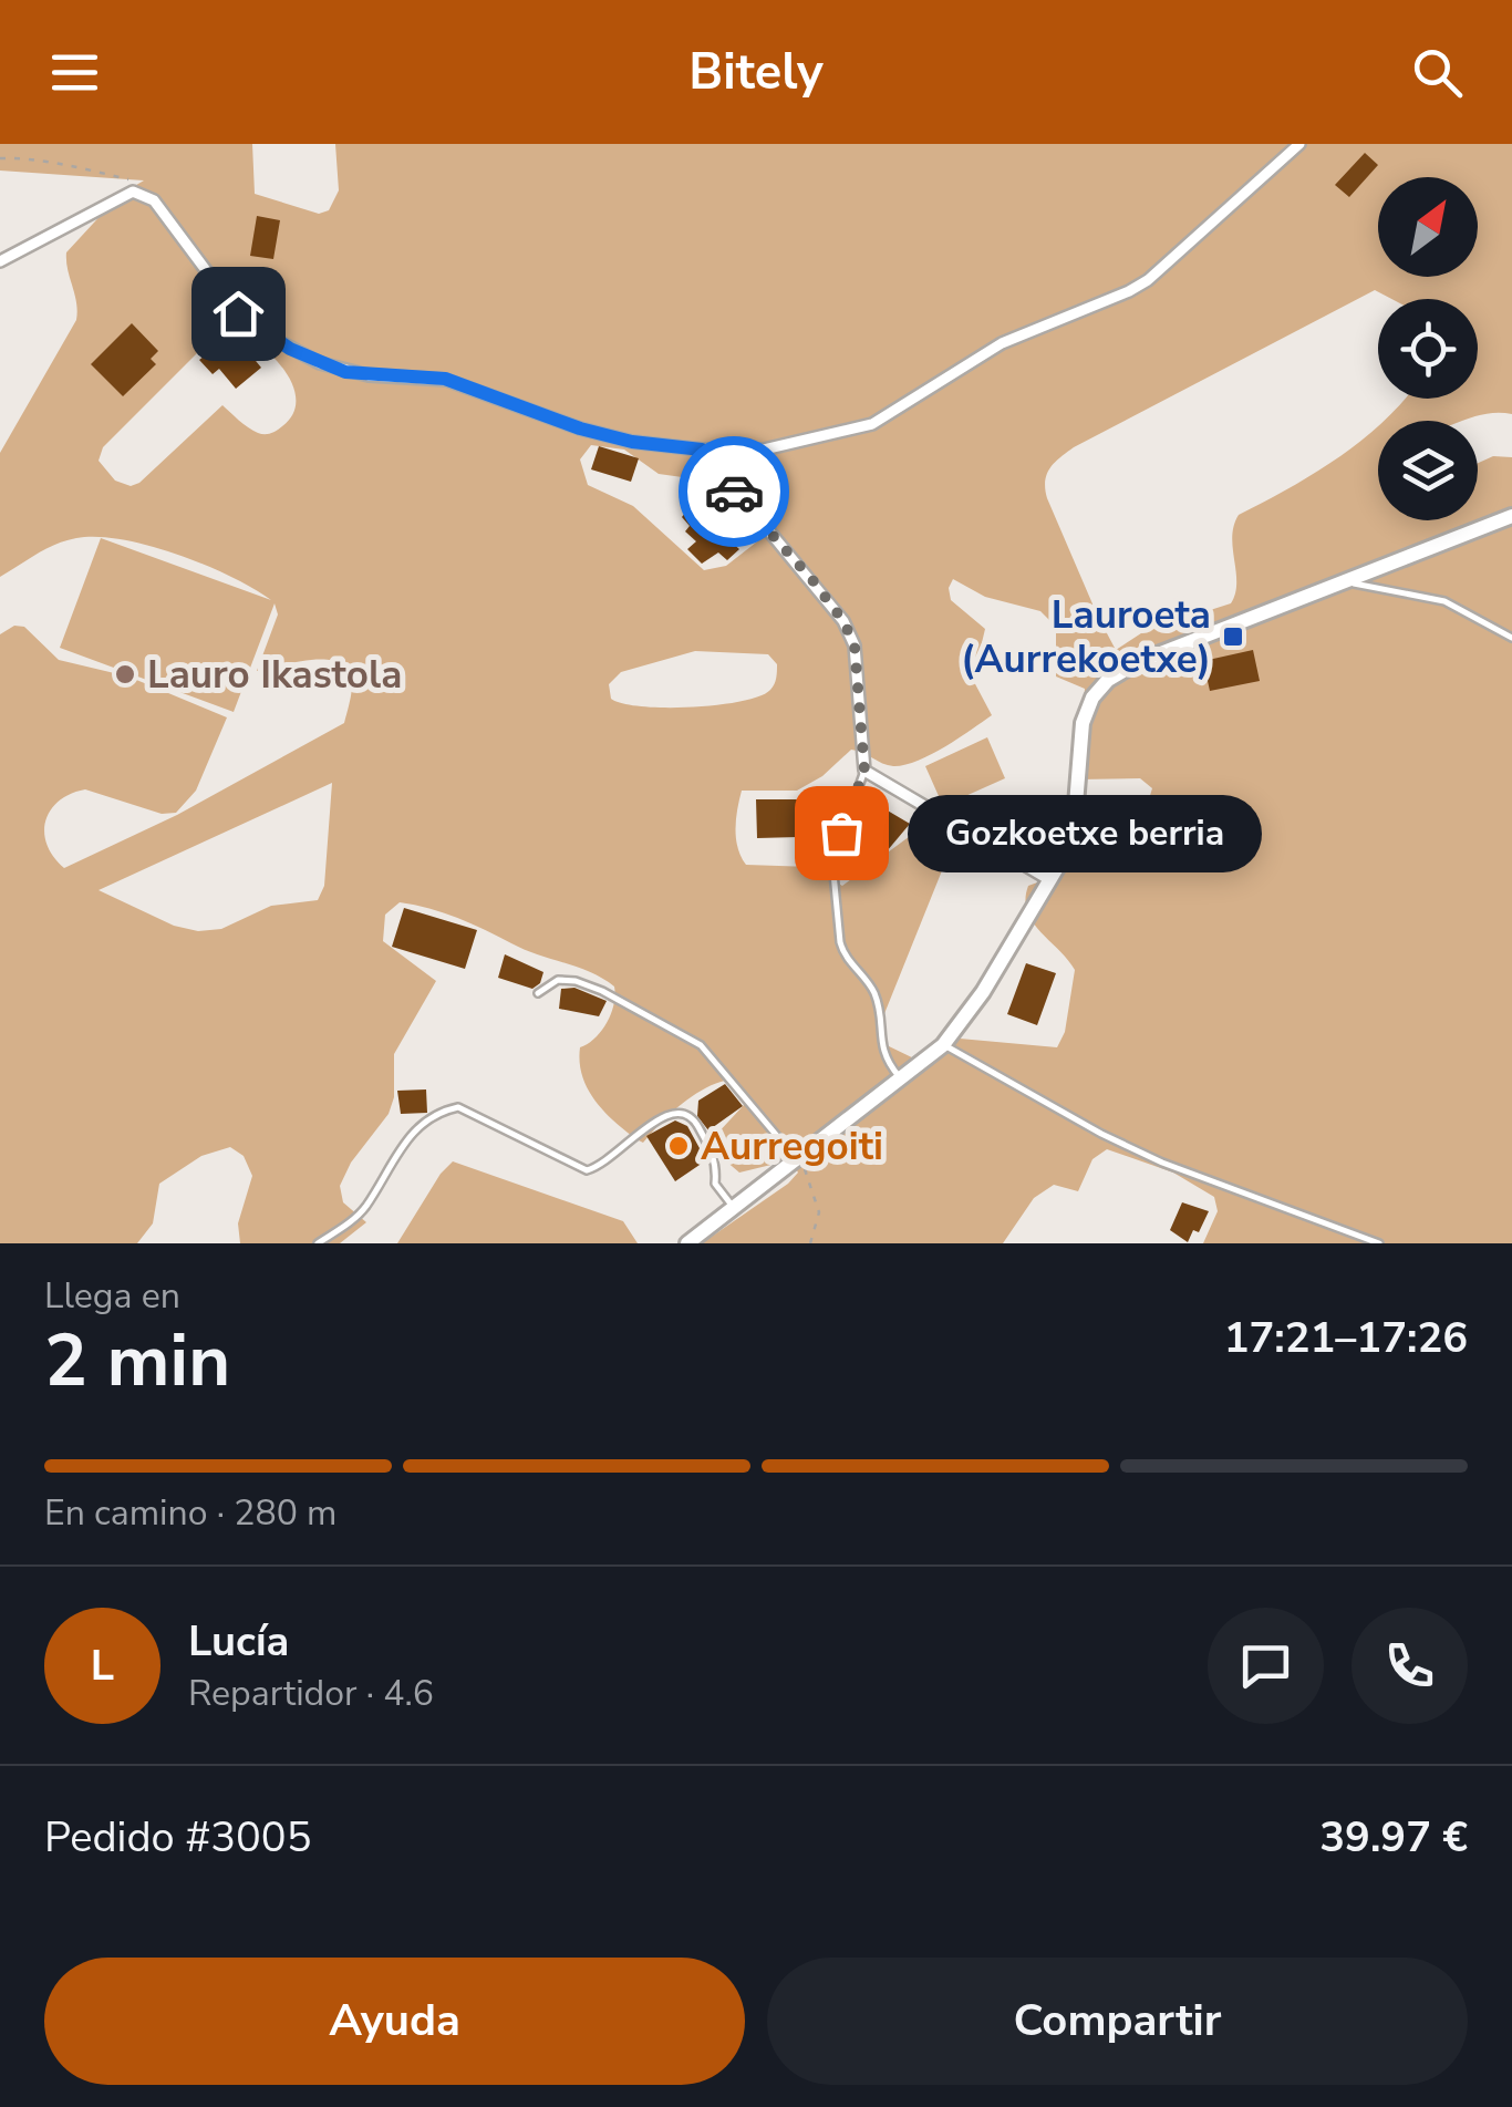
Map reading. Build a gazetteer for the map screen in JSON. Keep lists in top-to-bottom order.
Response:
{
  "places": {
    "transit": ["Lauroeta (Aurrekoetxe)"],
    "other": ["Lauro Ikastola", "Gozkoetxe berria", "Aurregoiti"]
  },
  "north": "top right",
  "page": {
    "header": "Bitely",
    "bubble": "Gozkoetxe berria",
    "heading": ["2 min", "Llega en", "17:21–17:26"],
    "panel": [
      "Lucía",
      "Repartidor · 4.6",
      "Pedido #3005",
      "39.97 €"
    ],
    "bar": "En camino · 280 m",
    "round": "L",
    "buttons": ["Ayuda", "Compartir"]
  }
}
